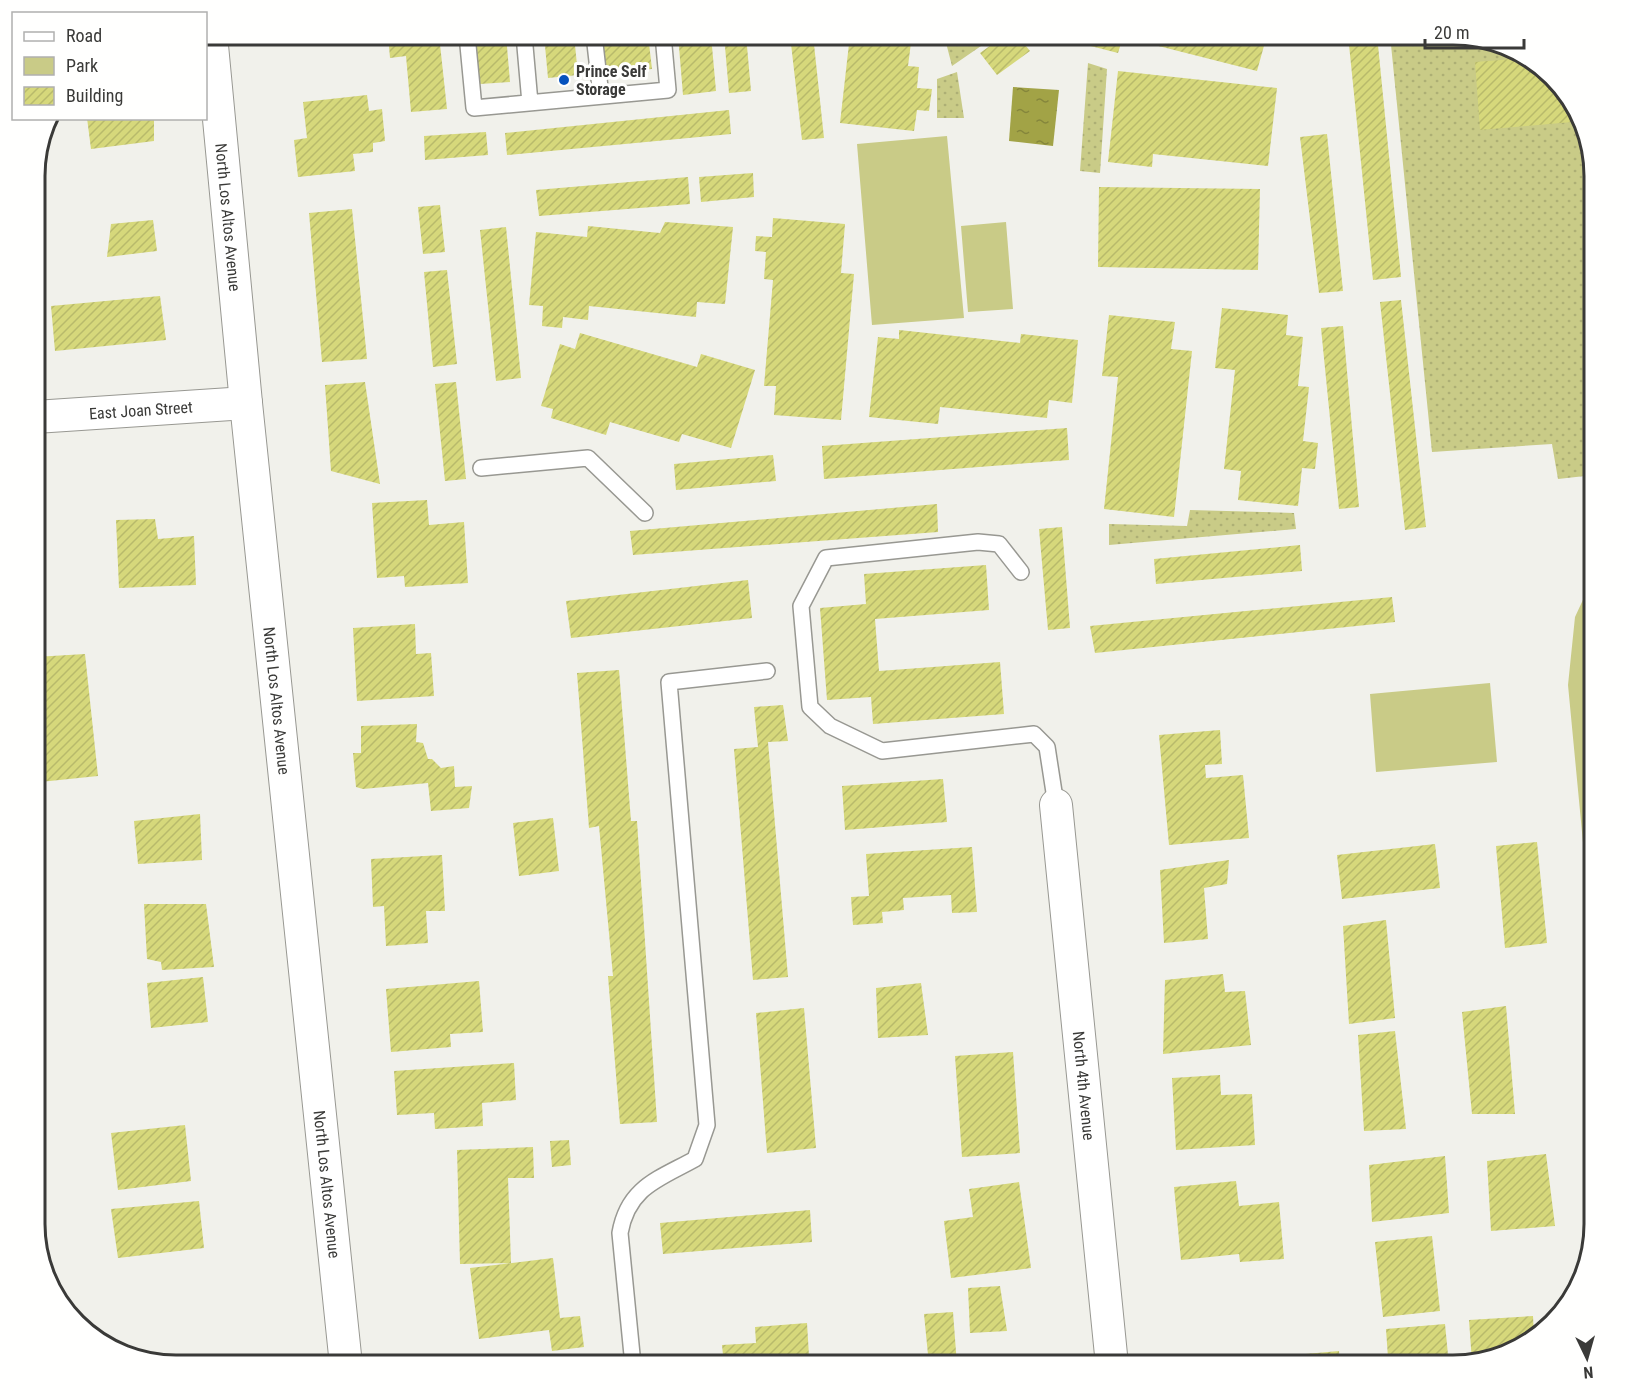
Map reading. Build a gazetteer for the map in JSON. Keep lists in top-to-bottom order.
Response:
{
  "streets": {
    "street": ["North Los Altos Avenue", "East Joan Street", "North 4th Avenue"]
  },
  "crossings": [
    ["North Los Altos Avenue", "East Joan Street"]
  ],
  "places": ["Prince Self Storage"],
  "legend": ["Road", "Park", "Building"],
  "scale_bar": "20 m",
  "north": "bottom"
}
